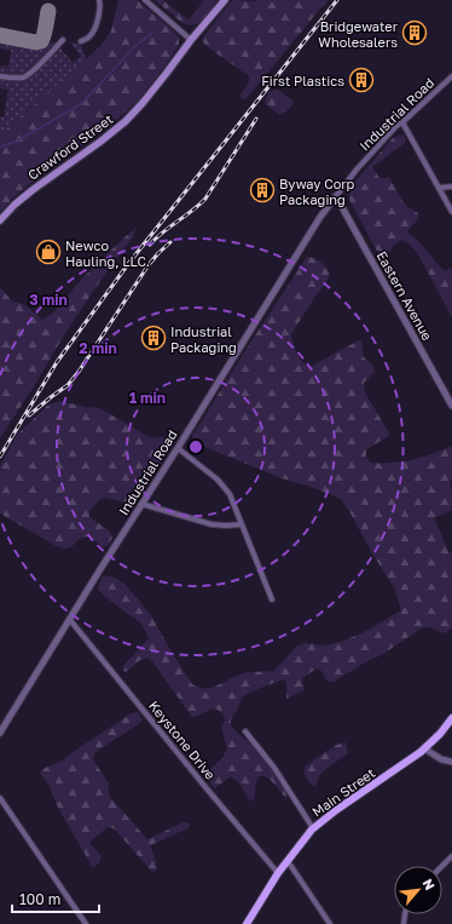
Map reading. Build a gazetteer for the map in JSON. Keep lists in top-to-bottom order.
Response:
{
  "streets": {
    "main road": ["Crawford Street", "Main Street"],
    "street": ["Industrial Road", "Eastern Avenue", "Keystone Drive"]
  },
  "crossings": [
    ["Industrial Road", "Eastern Avenue"],
    ["Industrial Road", "Keystone Drive"],
    ["Keystone Drive", "Main Street"]
  ],
  "places": {
    "building": [
      "Bridgewater Wholesalers",
      "First Plastics",
      "Byway Corp Packaging",
      "Industrial Packaging"
    ],
    "shop": ["Newco Hauling, LLC."]
  },
  "scale_bar": "100 m",
  "north": "top right",
  "rings": ["3 min", "2 min", "1 min"]
}
